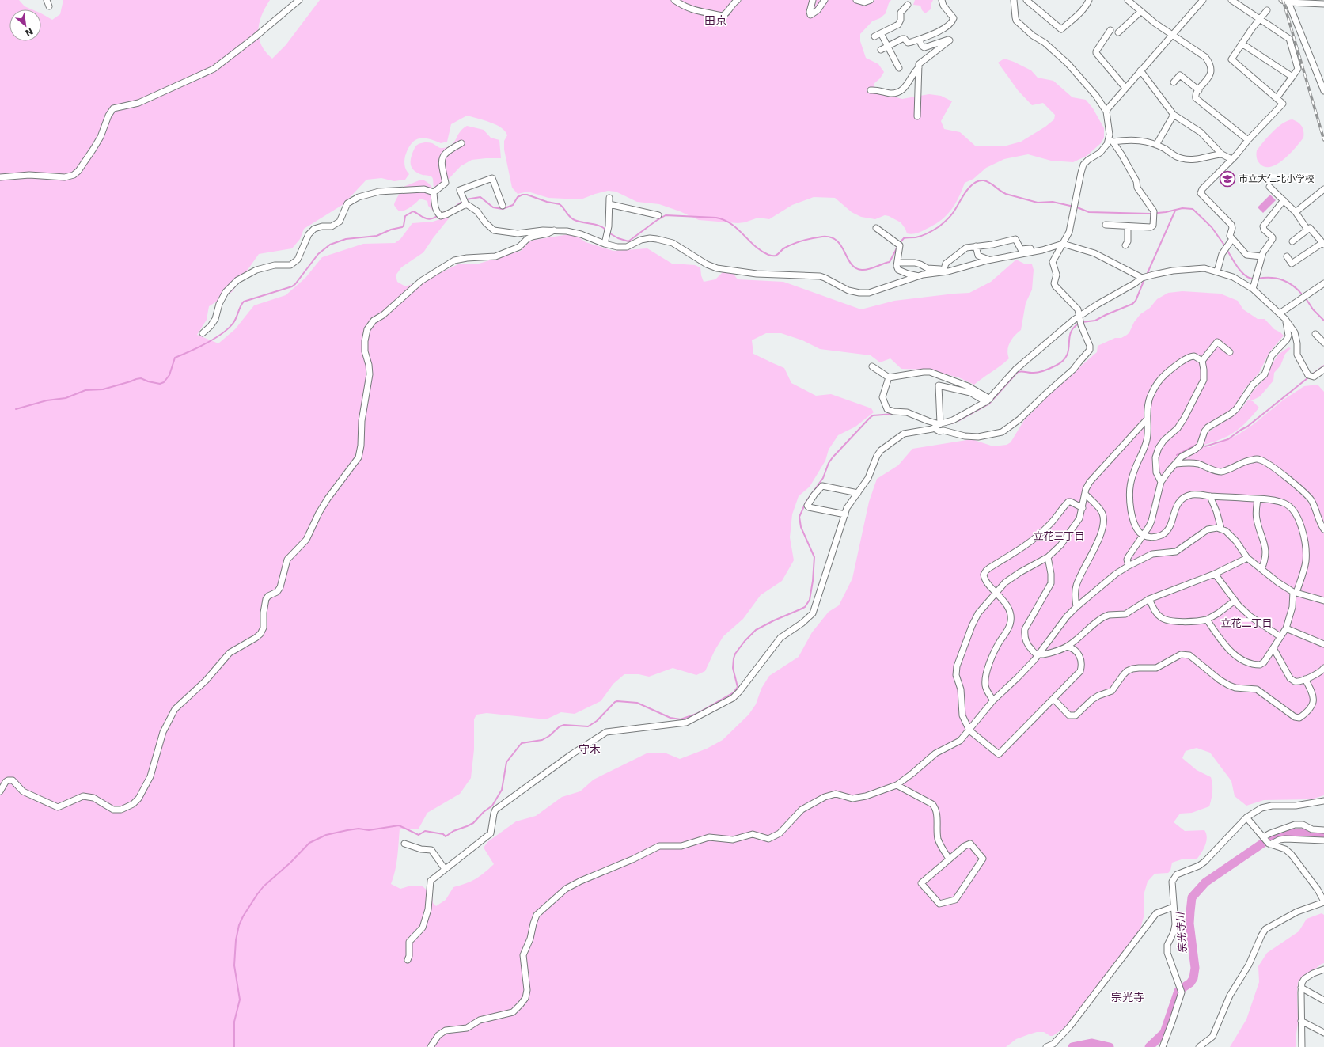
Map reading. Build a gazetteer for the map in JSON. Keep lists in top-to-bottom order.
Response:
{
  "districts": [
    "田京",
    "立花三丁目",
    "立花二丁目",
    "守木",
    "宗光寺"
  ],
  "water": ["宗光寺川"],
  "places": {
    "school or university": ["市立大仁北小学校"]
  },
  "north": "bottom right"
}
